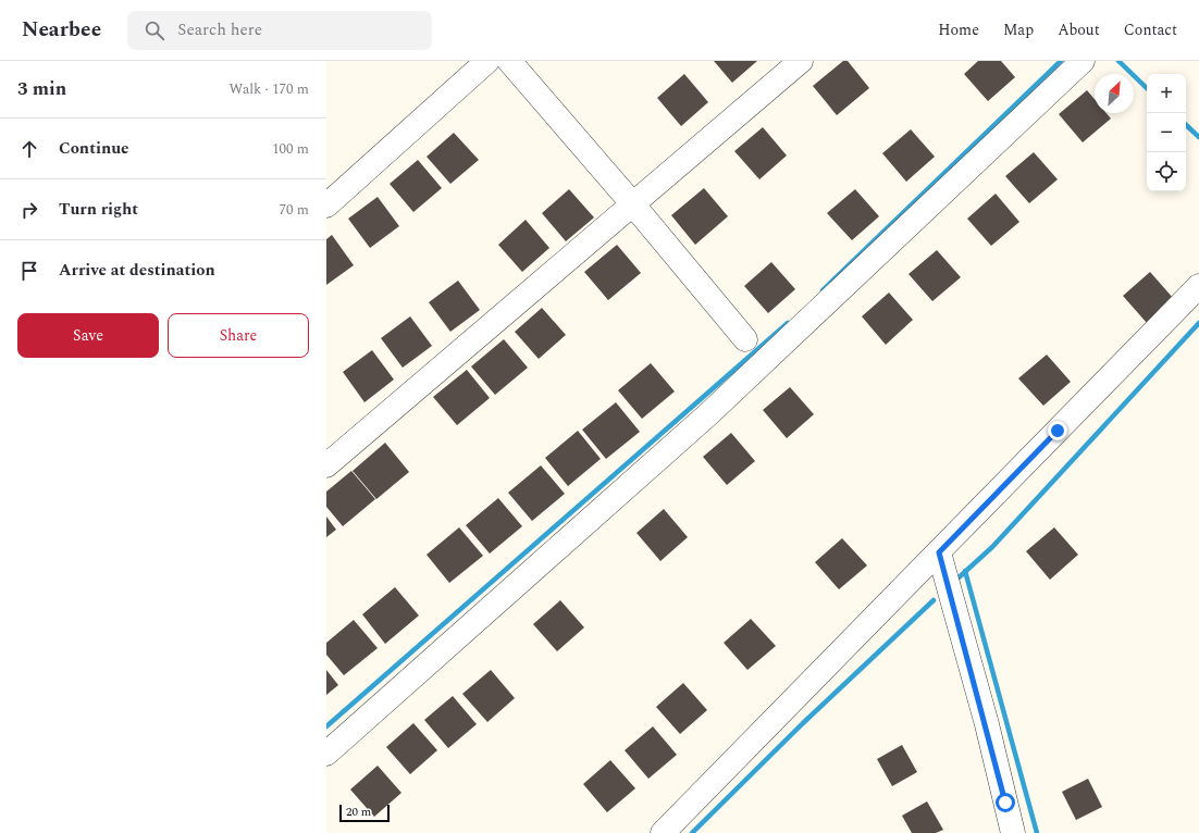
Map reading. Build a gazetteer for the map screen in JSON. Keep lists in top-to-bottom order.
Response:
{
  "scale_bar": "20 m",
  "north": "top right",
  "page": {
    "header": "Nearbee",
    "search": "Search here",
    "nav": [
      "Home",
      "Map",
      "About",
      "Contact"
    ],
    "heading": ["3 min", "Walk · 170 m"],
    "map_buttons": ["+", "−"],
    "list": [
      ["Continue", "100 m"],
      ["Turn right", "70 m"],
      "Arrive at destination"
    ],
    "buttons": ["Save", "Share"],
    "scale": "20 m"
  }
}
